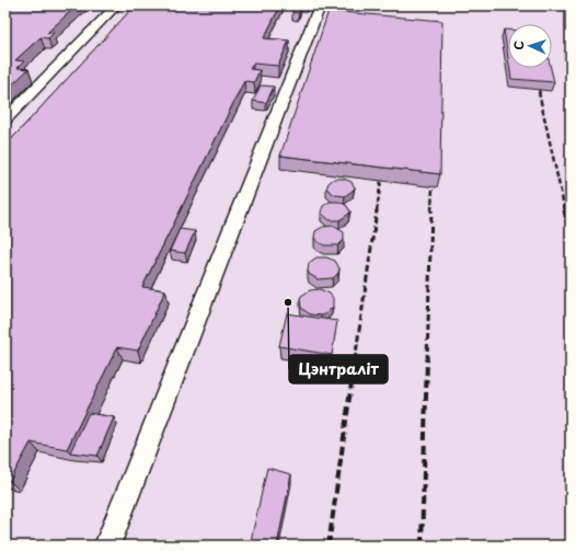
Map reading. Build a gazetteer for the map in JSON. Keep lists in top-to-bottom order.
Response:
{
  "places": ["Цэнтраліт"],
  "north": "left"
}
